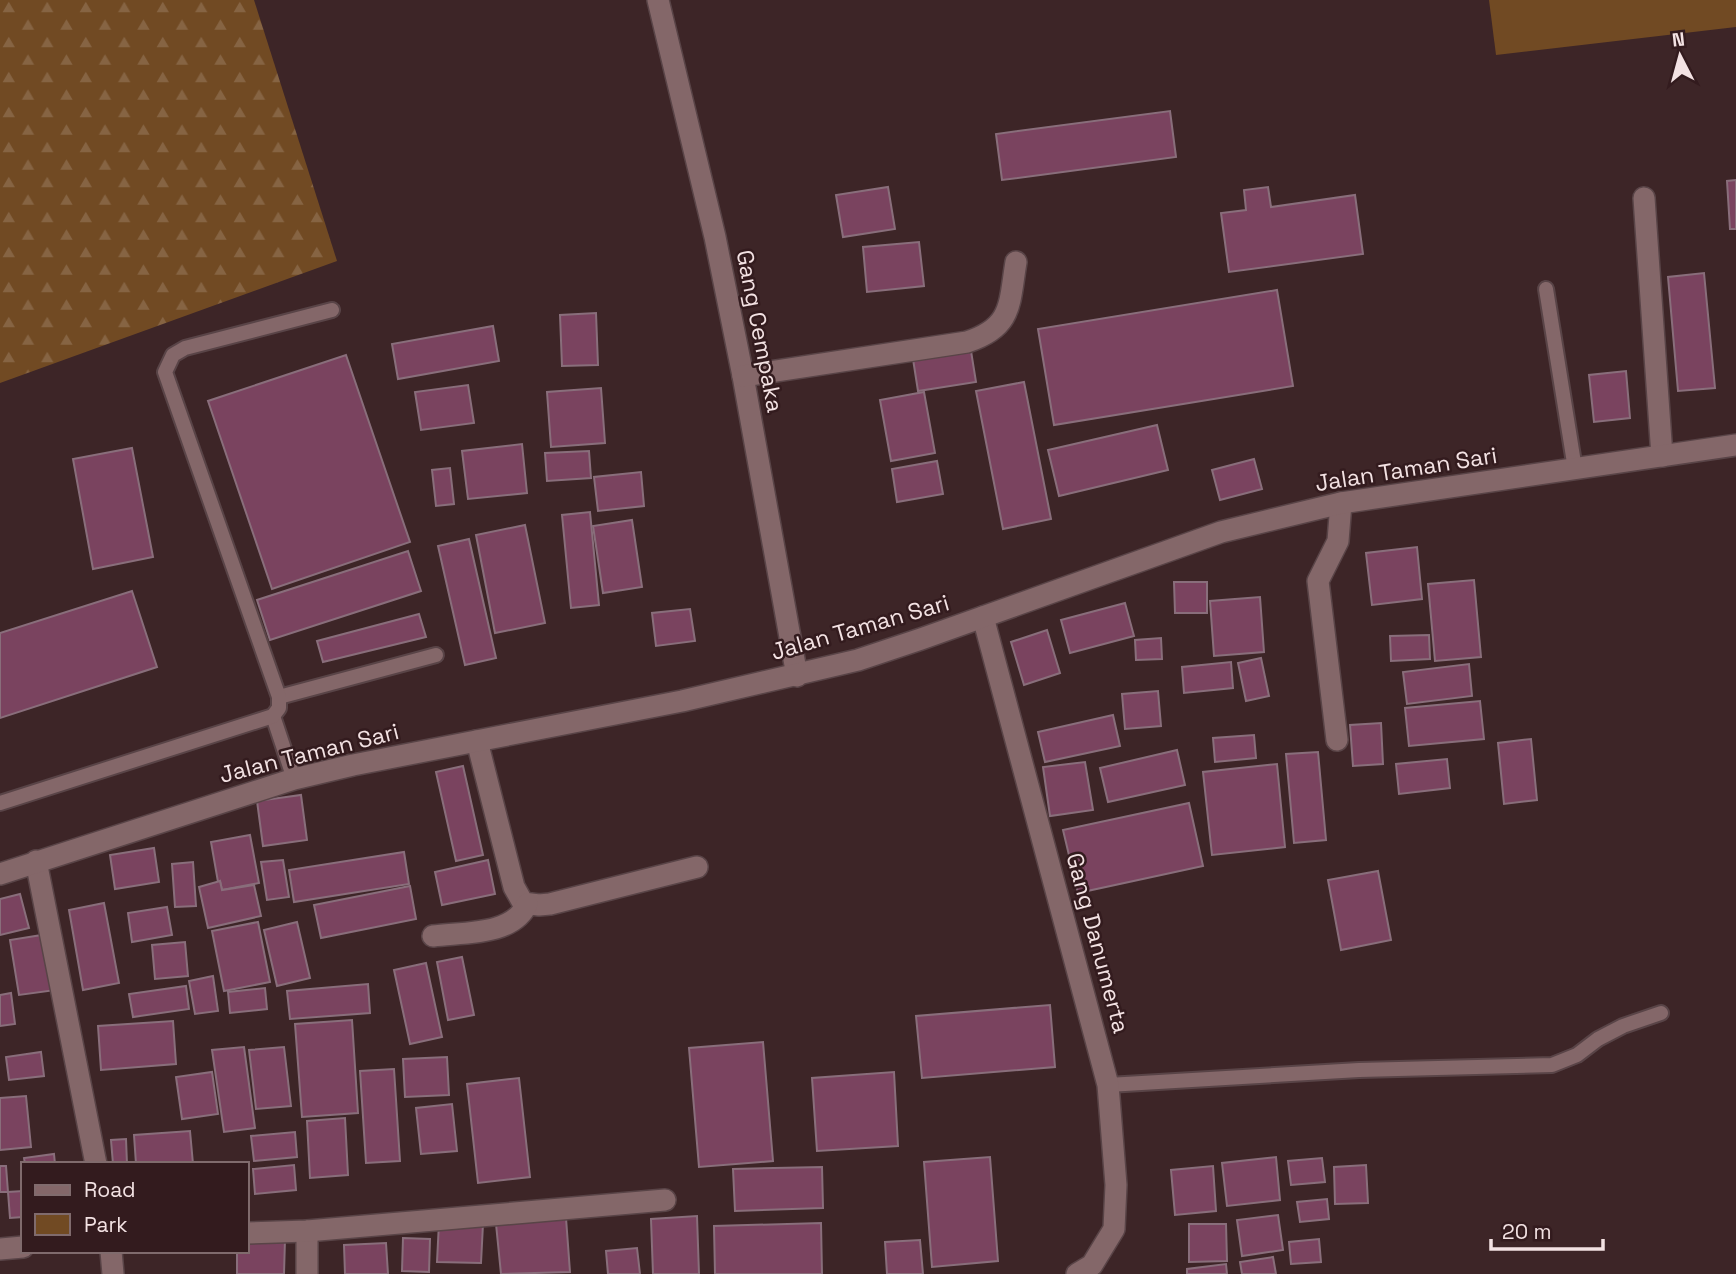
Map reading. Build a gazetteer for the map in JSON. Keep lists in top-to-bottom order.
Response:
{
  "streets": {
    "street": ["Gang Cempaka", "Jalan Taman Sari", "Gang Danumerta"]
  },
  "crossings": [
    ["Gang Cempaka", "Jalan Taman Sari"],
    ["Jalan Taman Sari", "Gang Danumerta"]
  ],
  "legend": ["Road", "Park"],
  "scale_bar": "20 m",
  "north": "top"
}
